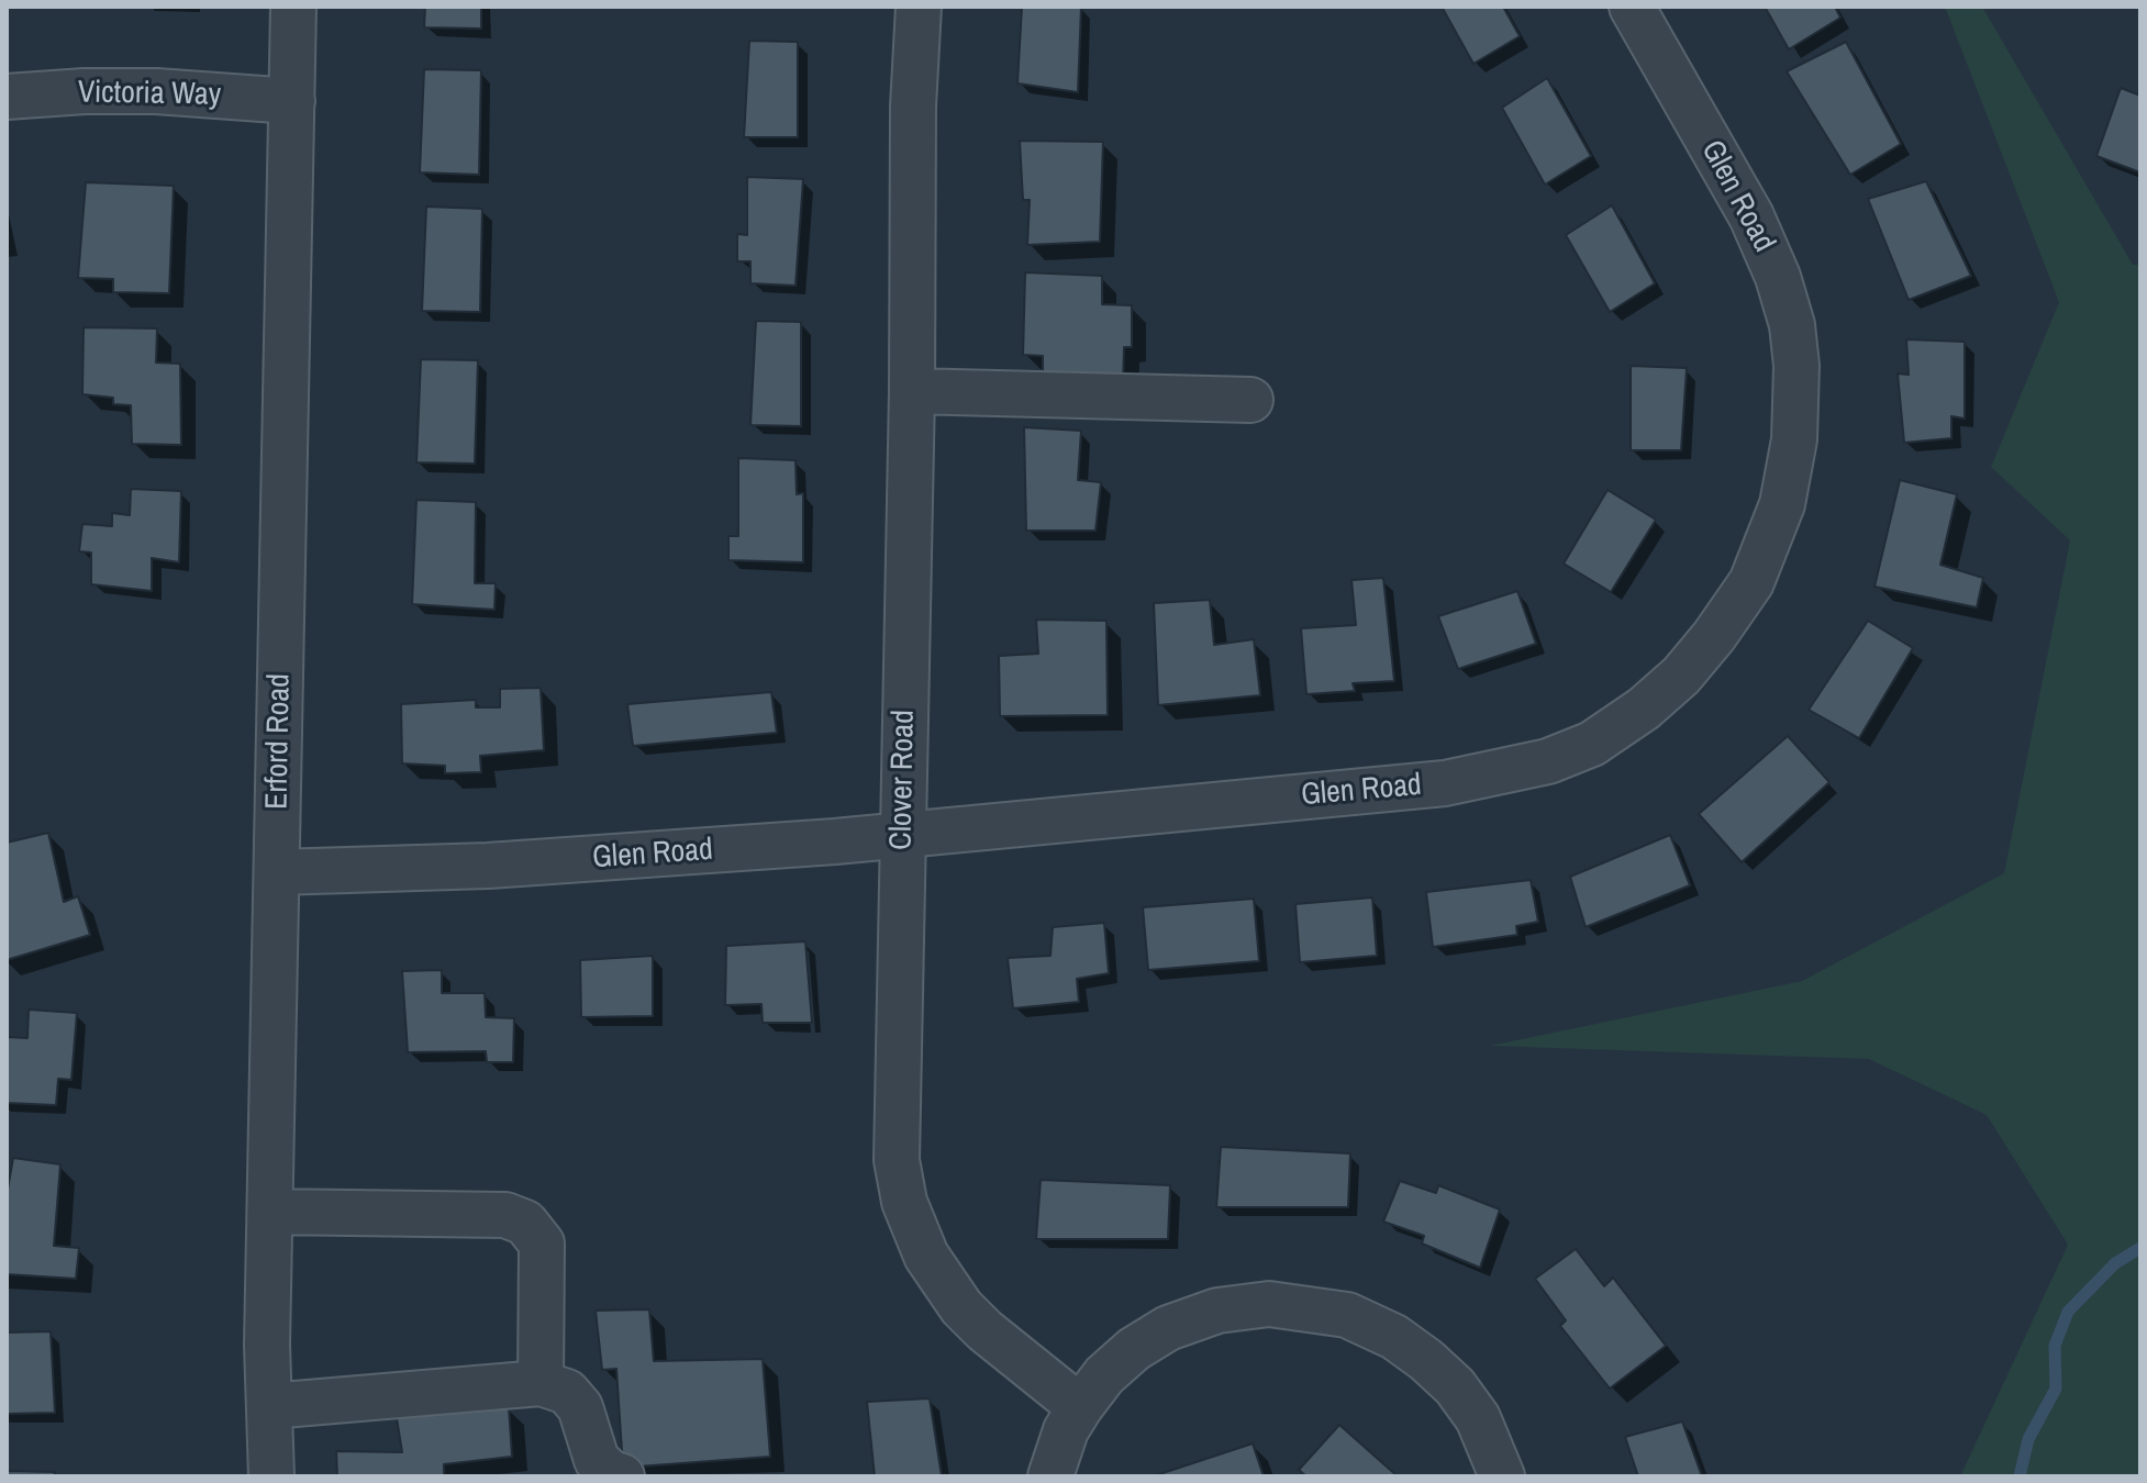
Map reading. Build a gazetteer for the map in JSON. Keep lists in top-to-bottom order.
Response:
{
  "streets": {
    "street": [
      "Victoria Way",
      "Glen Road",
      "Erford Road",
      "Clover Road"
    ]
  },
  "crossings": [
    ["Victoria Way", "Erford Road"],
    ["Glen Road", "Erford Road"],
    ["Glen Road", "Clover Road"]
  ]
}
